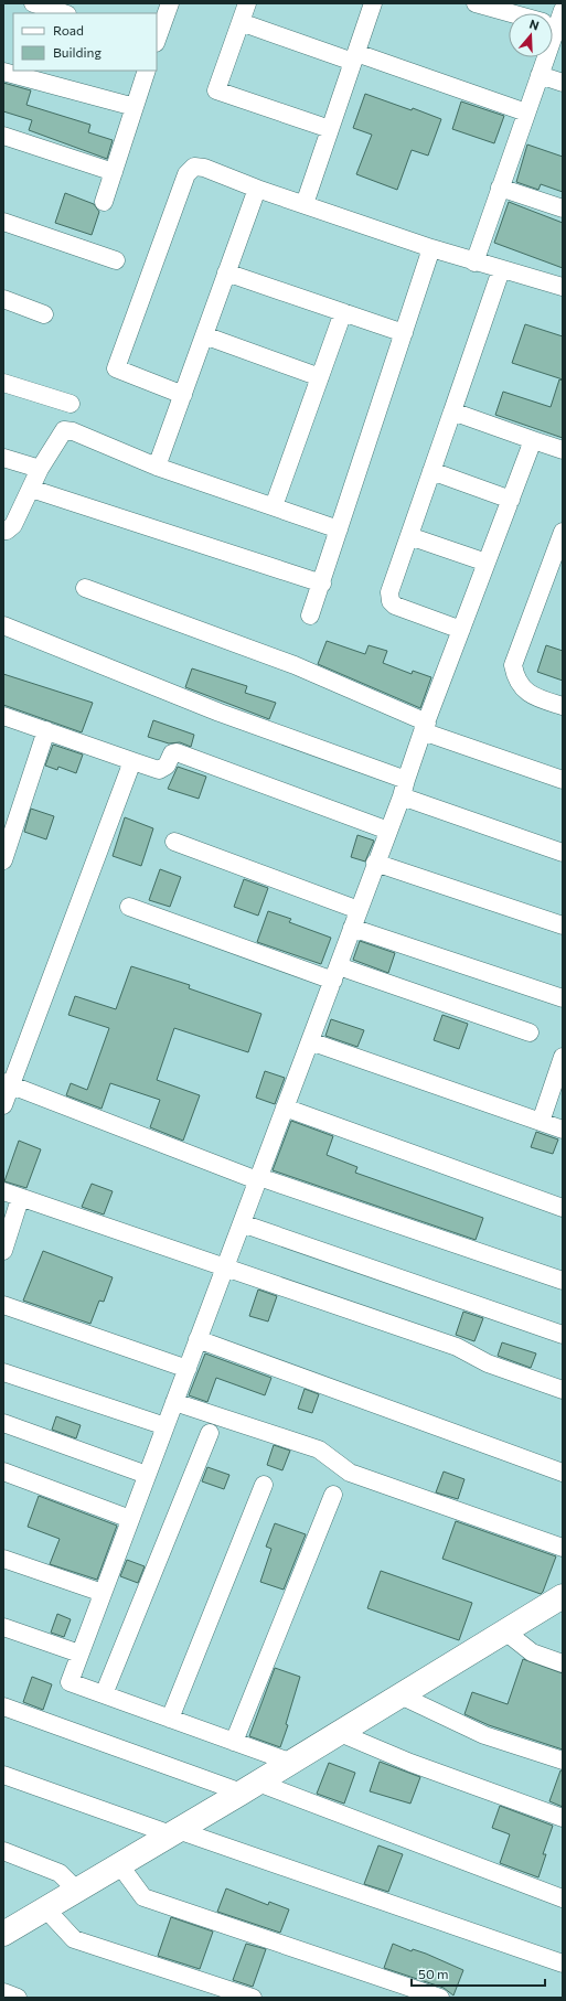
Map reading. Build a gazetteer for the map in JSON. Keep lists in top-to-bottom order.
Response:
{
  "legend": ["Road", "Building"],
  "scale_bar": "50 m",
  "north": "top"
}
